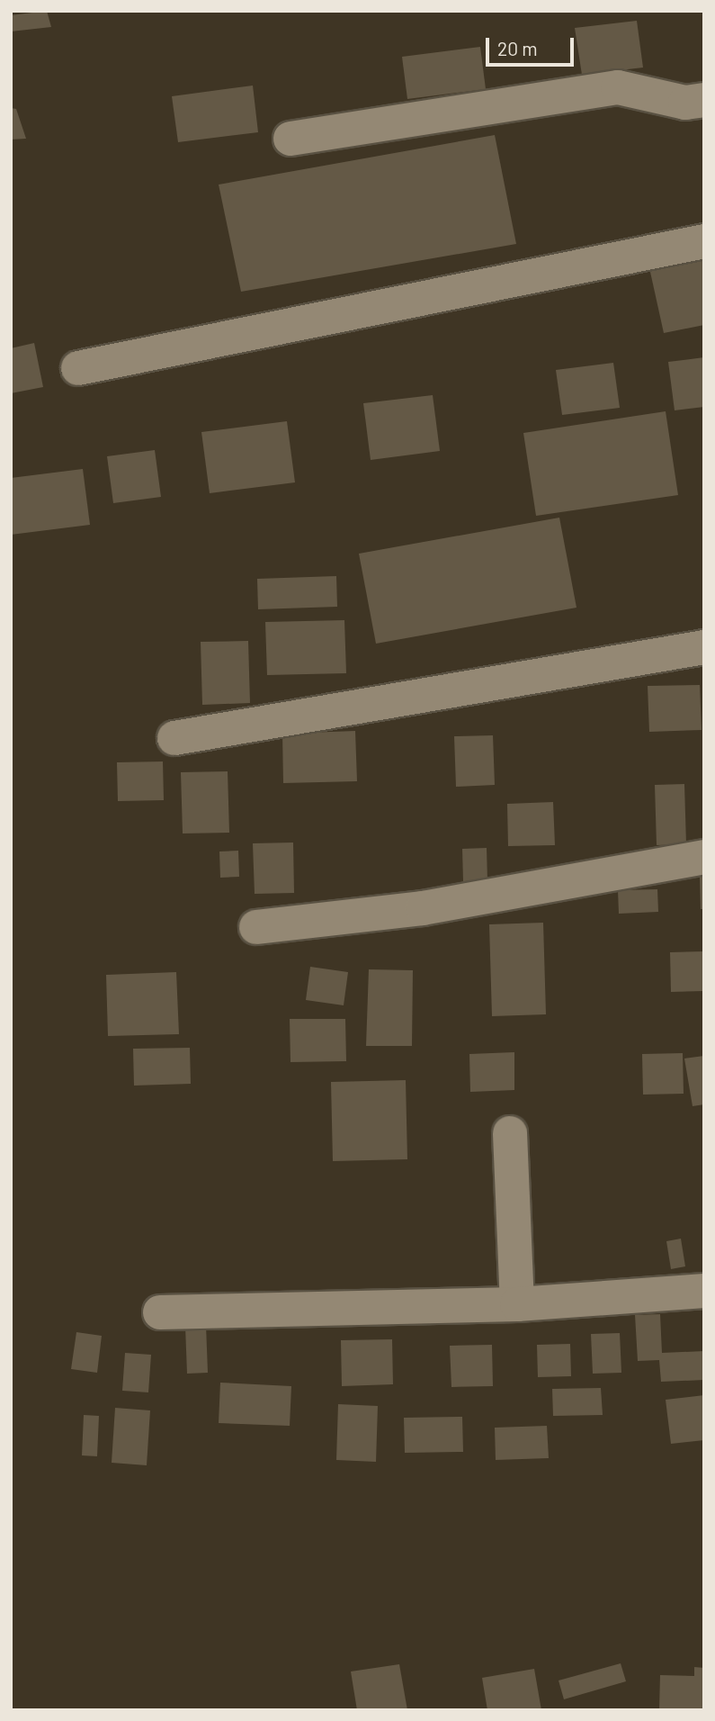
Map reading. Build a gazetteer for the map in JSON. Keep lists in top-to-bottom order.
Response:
{
  "scale_bar": "20 m"
}
